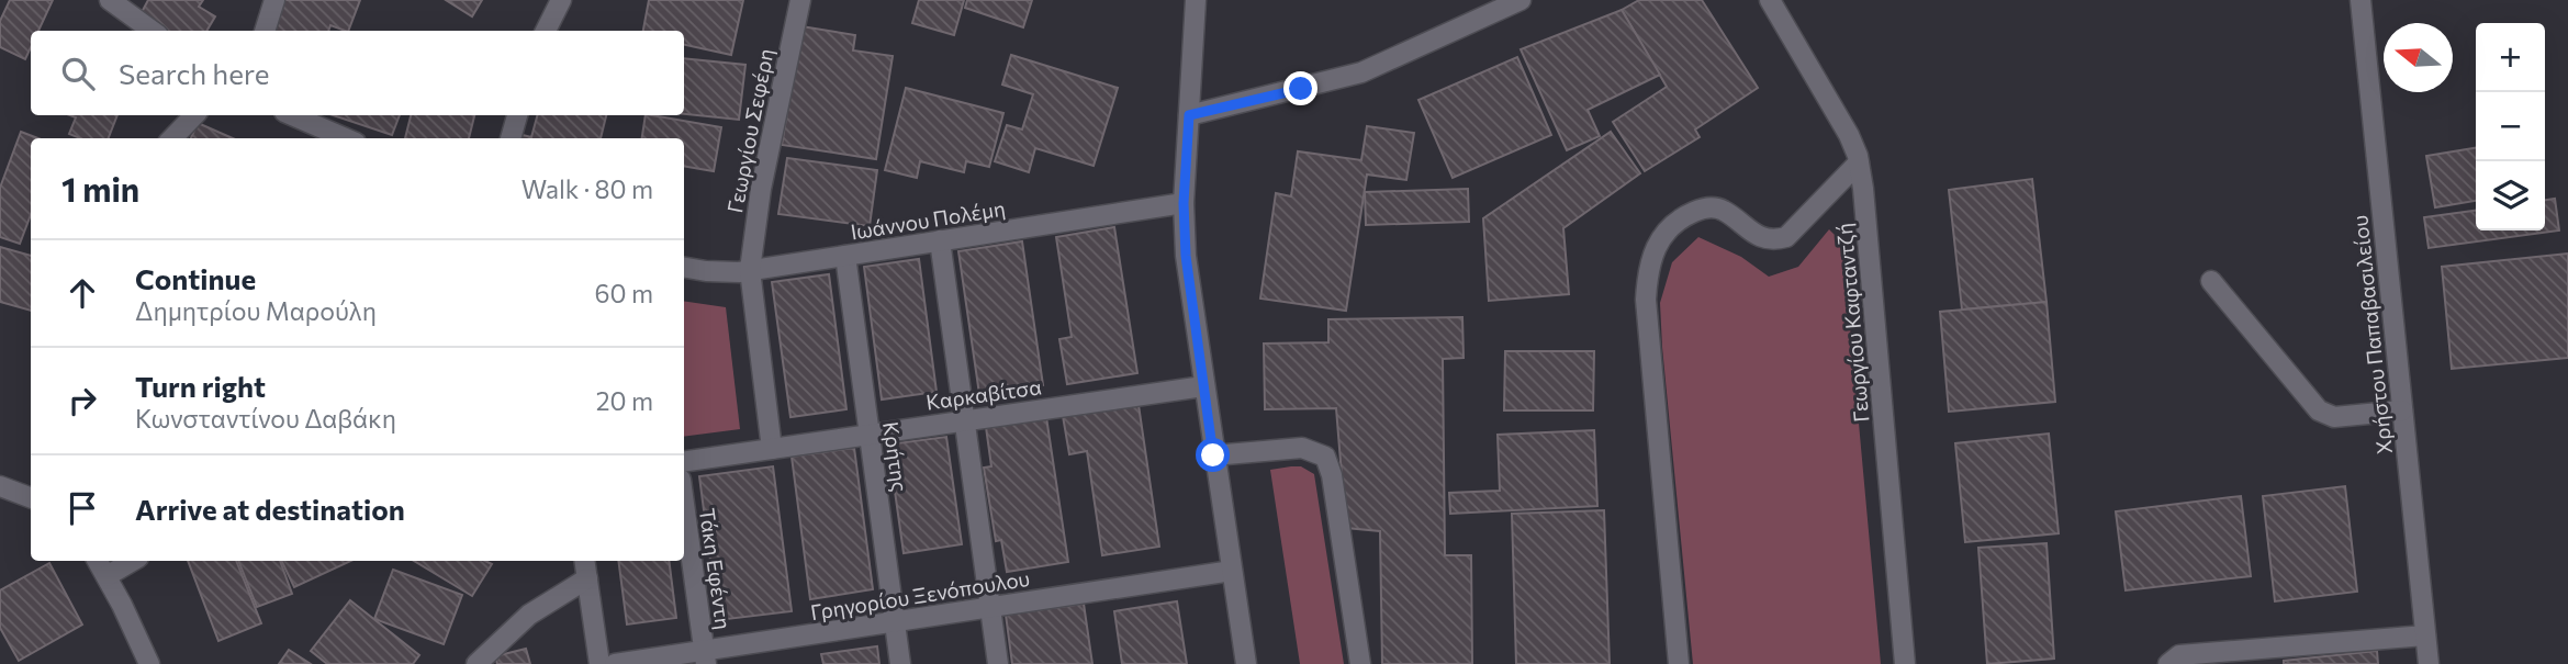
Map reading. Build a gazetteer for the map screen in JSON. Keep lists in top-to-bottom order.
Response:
{
  "streets": {
    "street": [
      "Γεωργίου Σεφέρη",
      "Ιωάννου Πολέμη",
      "Γεωργίου Καφταντζή",
      "Χρήστου Παπαβασιλείου",
      "Καρκαβίτσα",
      "Κρήτης",
      "Τάκη Εφέντη",
      "Γρηγορίου Ξενόπουλου"
    ]
  },
  "crossings": [
    ["Γεωργίου Σεφέρη", "Ιωάννου Πολέμη"],
    ["Ιωάννου Πολέμη", "Κρήτης"],
    ["Καρκαβίτσα", "Κρήτης"],
    ["Κρήτης", "Γρηγορίου Ξενόπουλου"],
    ["Τάκη Εφέντη", "Γρηγορίου Ξενόπουλου"]
  ],
  "north": "left",
  "page": {
    "map_buttons": ["+", "−"],
    "search": "Search here",
    "heading": ["1 min", "Walk · 80 m"],
    "list": [
      ["Continue", "Δημητρίου Μαρούλη", "60 m"],
      ["Turn right", "Κωνσταντίνου Δαβάκη", "20 m"],
      "Arrive at destination"
    ]
  }
}
